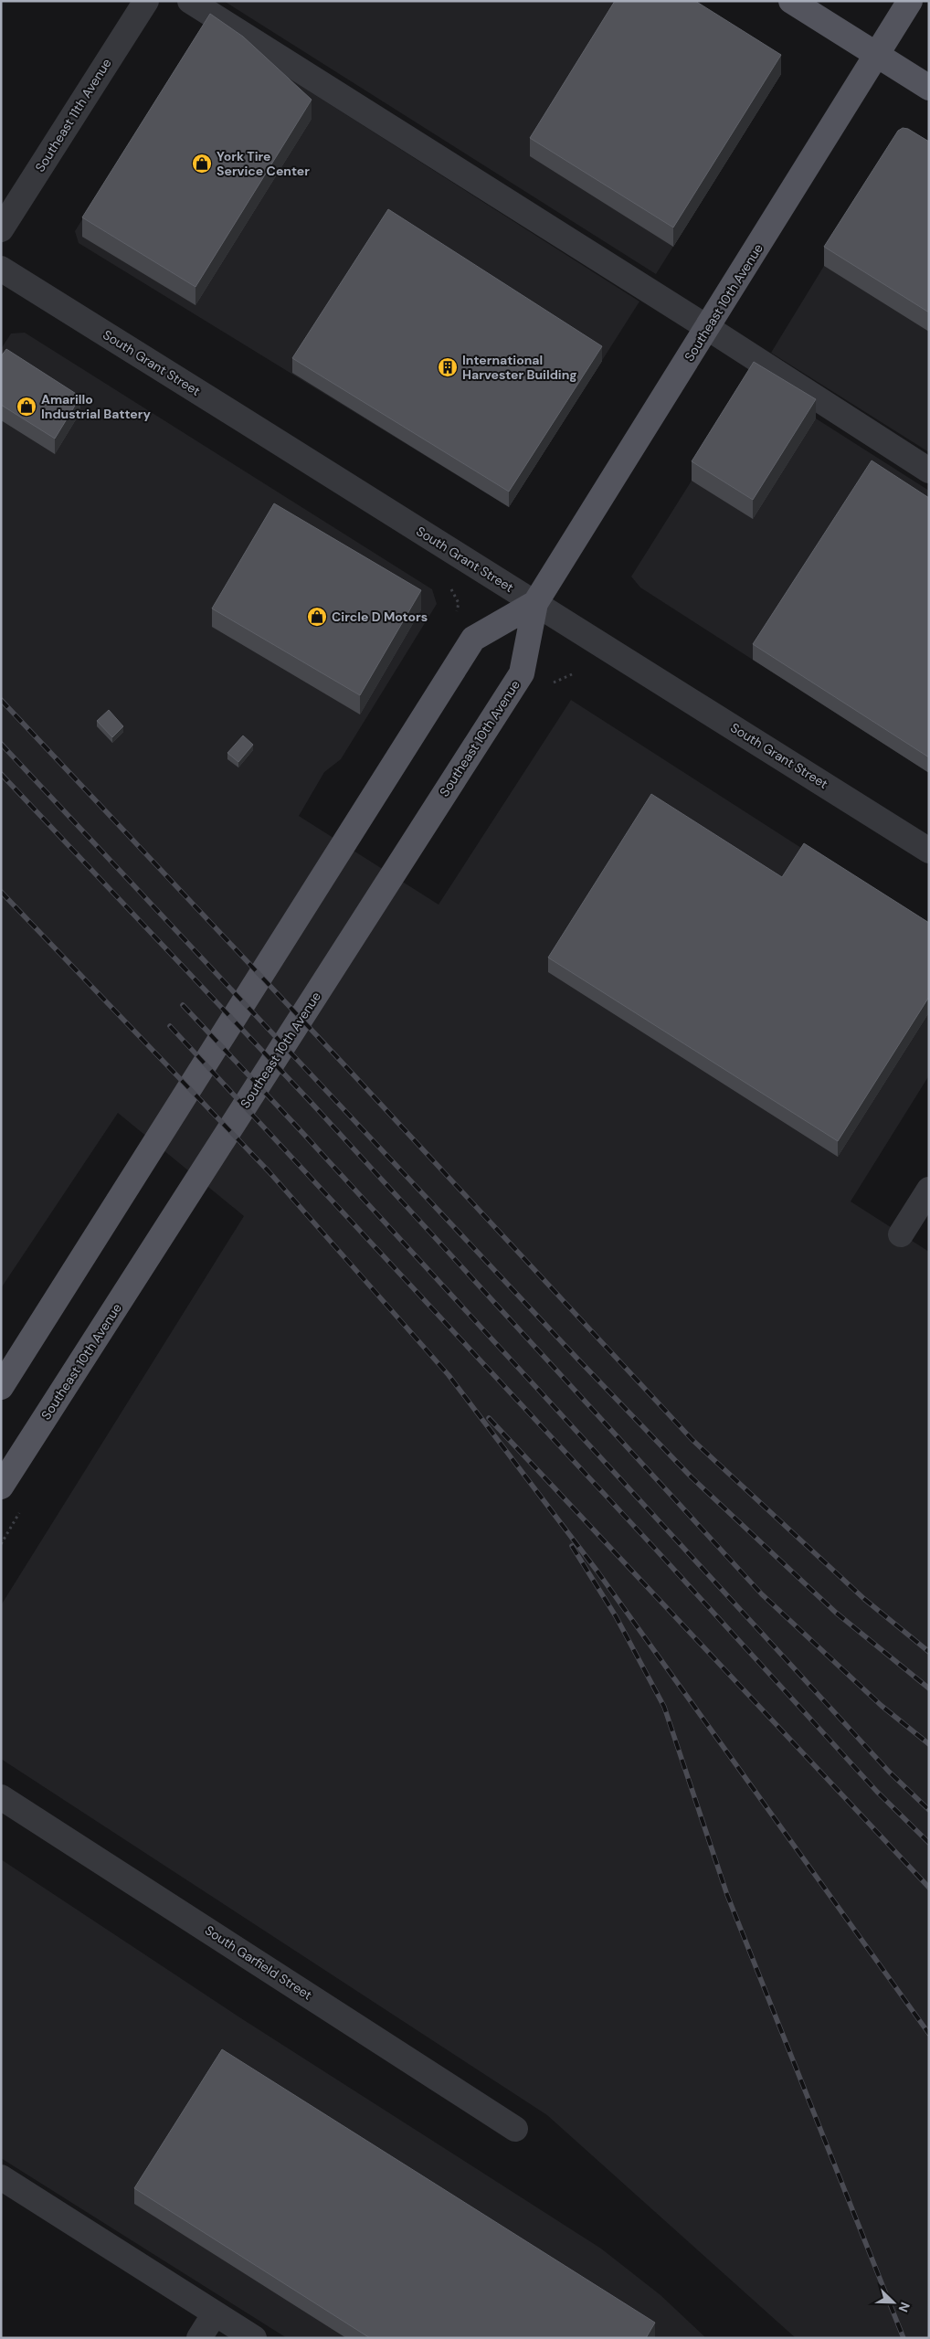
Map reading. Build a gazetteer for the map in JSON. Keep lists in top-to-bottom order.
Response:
{
  "streets": {
    "main road": ["Southeast 10th Avenue"],
    "street": ["Southeast 11th Avenue", "South Grant Street", "South Garfield Street"]
  },
  "crossings": [
    ["Southeast 10th Avenue", "South Grant Street"]
  ],
  "places": {
    "shop": ["York Tire Service Center", "Amarillo Industrial Battery", "Circle D Motors"],
    "building": ["International Harvester Building"]
  },
  "north": "bottom right"
}
